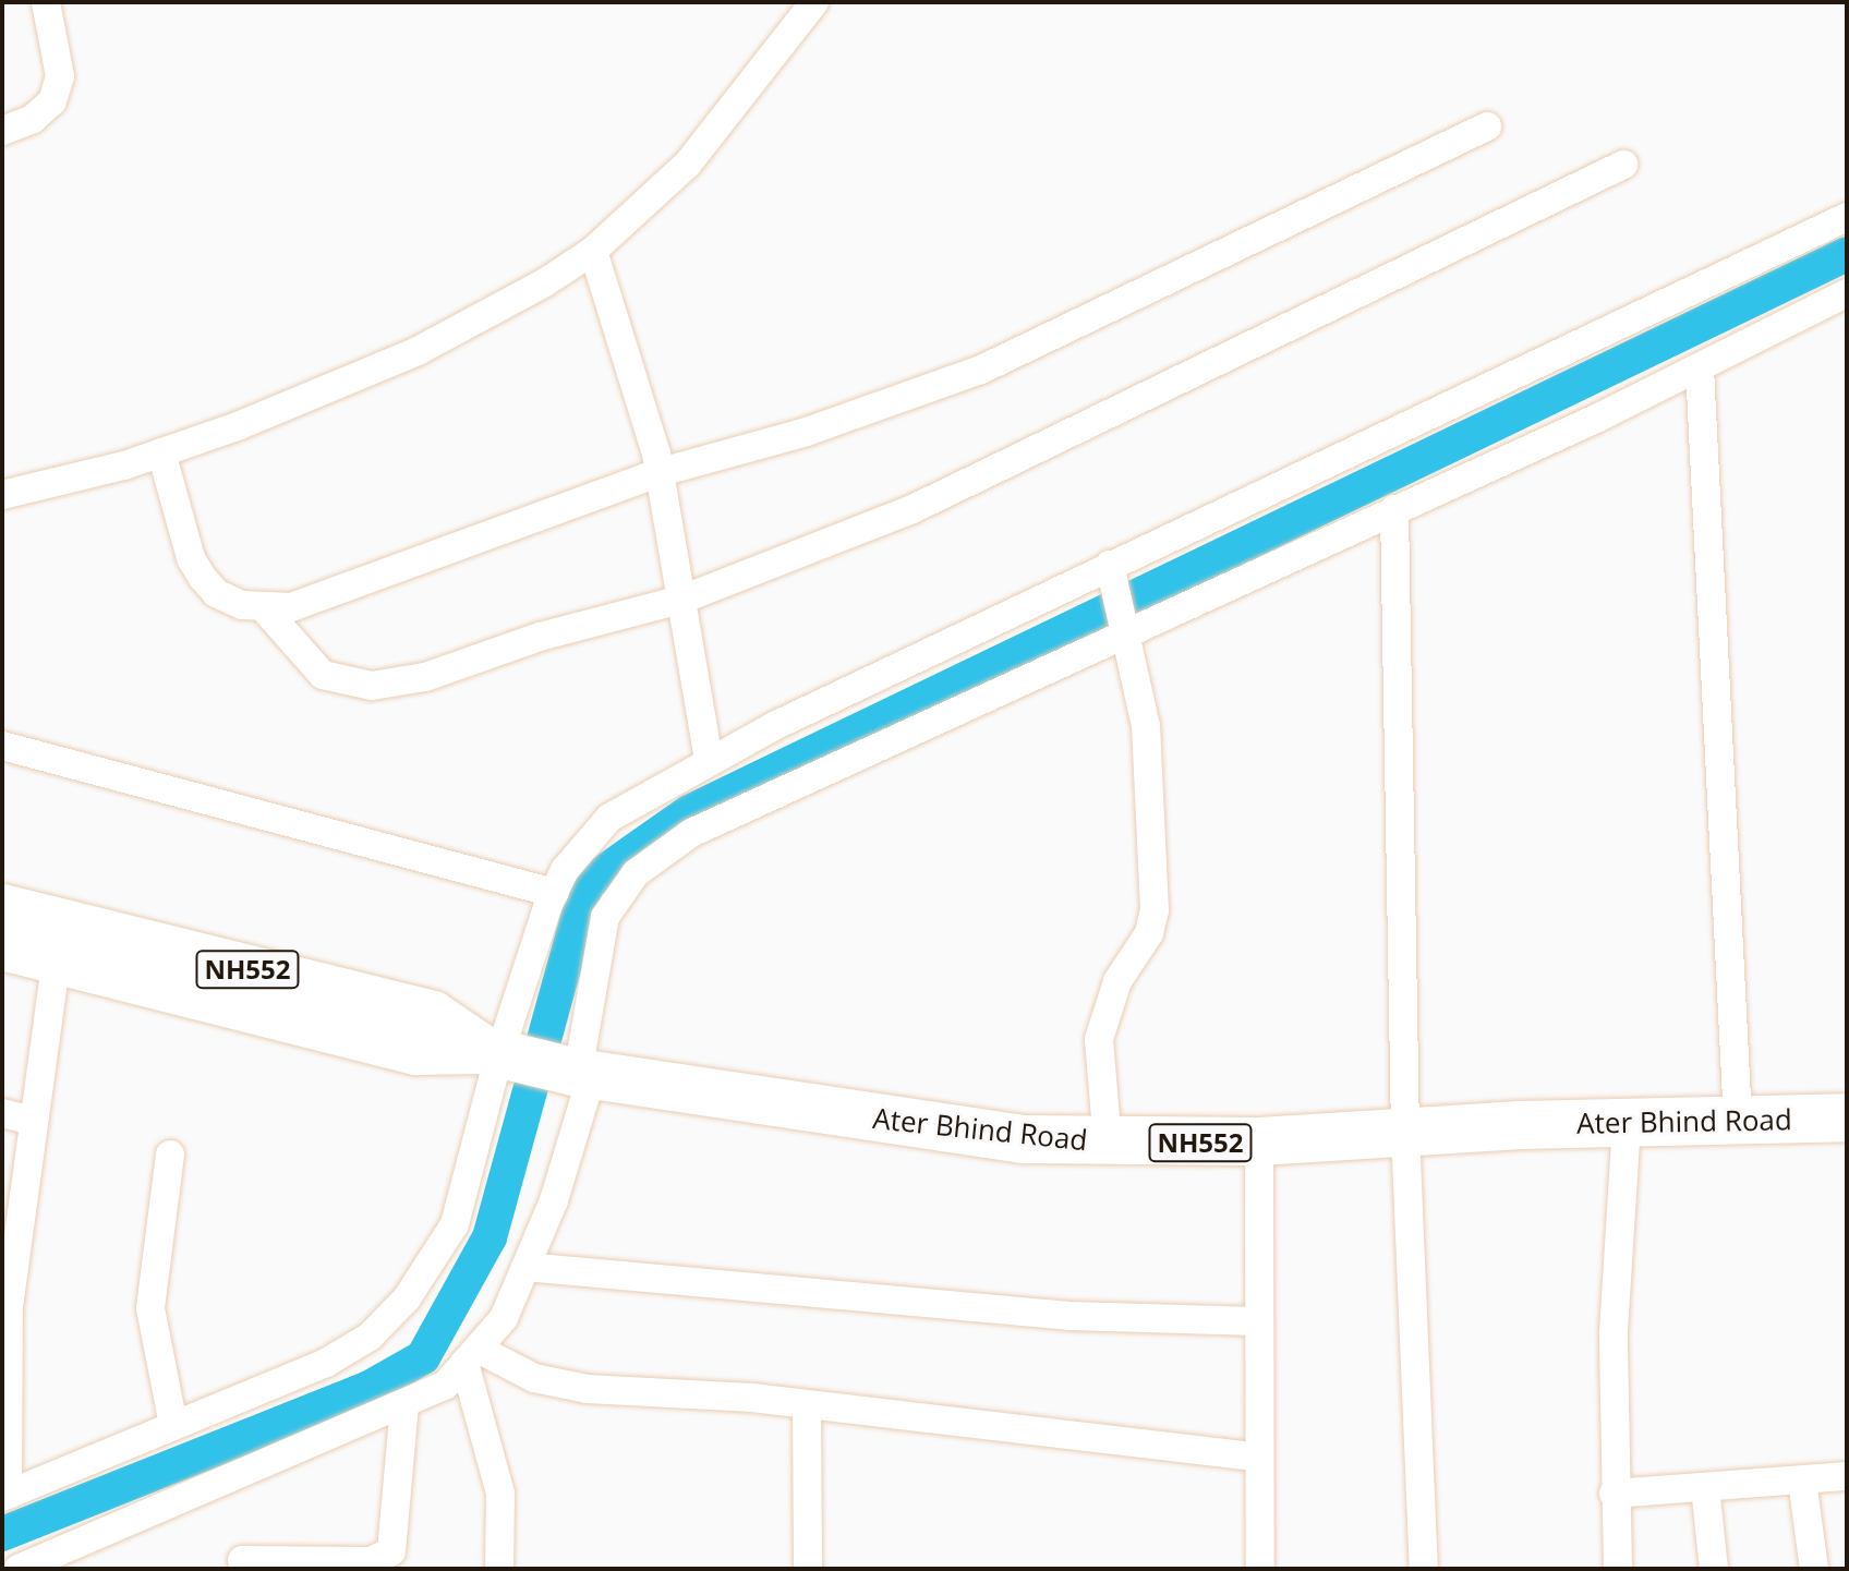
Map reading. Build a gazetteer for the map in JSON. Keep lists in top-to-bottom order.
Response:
{
  "streets": {
    "highway": ["NH552", "Ater Bhind Road"]
  }
}
